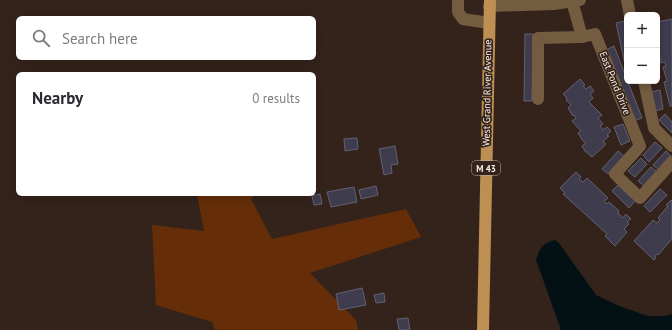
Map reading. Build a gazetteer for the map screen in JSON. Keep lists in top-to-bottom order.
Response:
{
  "streets": {
    "main road": ["West Grand River Avenue", "M 43"],
    "street": ["East Pond Drive"]
  },
  "page": {
    "map_buttons": ["+", "−"],
    "search": "Search here",
    "heading": ["Nearby", "0 results"]
  }
}
